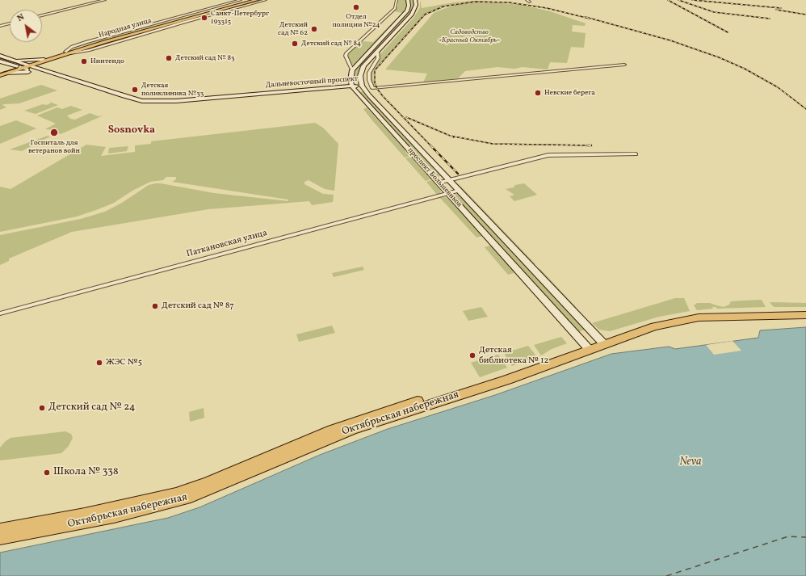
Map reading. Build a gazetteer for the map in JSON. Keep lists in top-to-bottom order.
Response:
{
  "streets": {
    "main road": [
      "Народная улица",
      "Дальневосточный проспект",
      "проспект Большевиков",
      "Октябрьская набережная"
    ],
    "street": ["Паткановская улица"]
  },
  "crossings": [
    ["Народная улица", "Дальневосточный проспект"],
    ["Дальневосточный проспект", "проспект Большевиков"],
    ["проспект Большевиков", "Паткановская улица"],
    ["проспект Большевиков", "Октябрьская набережная"]
  ],
  "districts": ["Sosnovka"],
  "water": ["Neva"],
  "parks": ["Садоводство «Красный Октябрь»"],
  "places": [
    "Отдел полиции №24",
    "Санкт-Петербург 193315",
    "Детский сад № 62",
    "Детский сад № 84",
    "Детский сад № 83",
    "Нинтендо",
    "Детская поликлиника №33",
    "Невские берега",
    "Госпиталь для ветеранов войн",
    "Детский сад № 87",
    "Детская библиотека № 12",
    "ЖЭС №5",
    "Детский сад № 24",
    "Школа № 338"
  ],
  "north": "top left"
}
